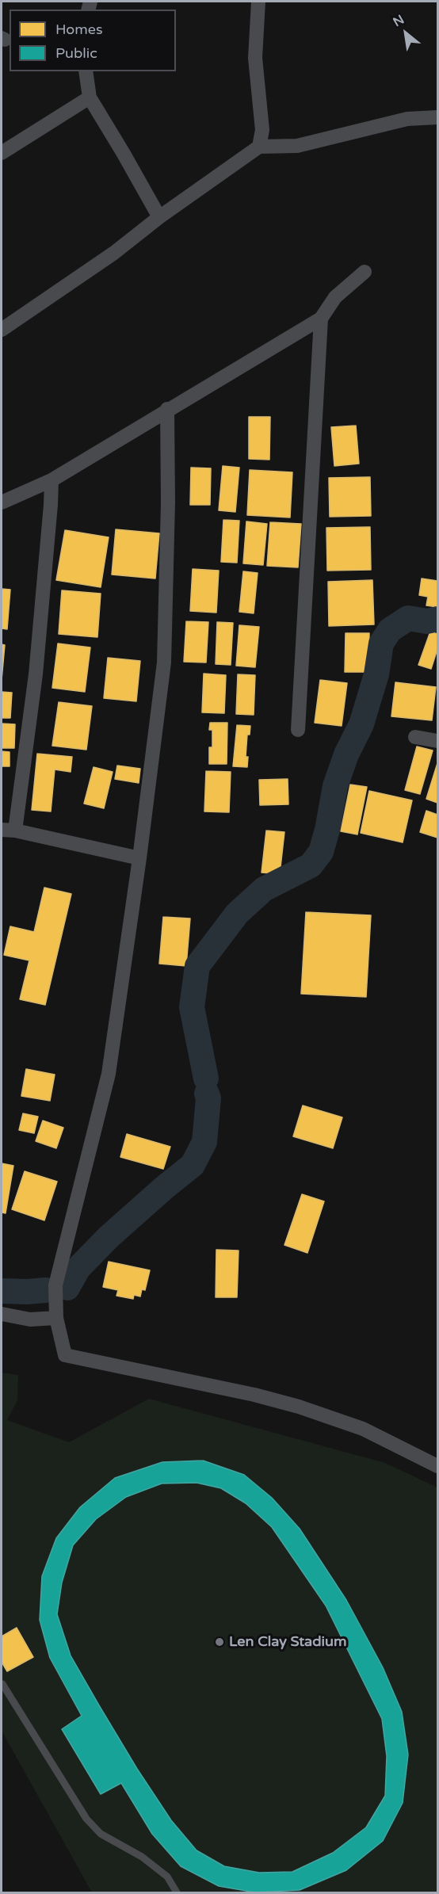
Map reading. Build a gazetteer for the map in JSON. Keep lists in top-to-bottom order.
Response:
{
  "places": ["Len Clay Stadium"],
  "legend": ["Homes", "Public"],
  "north": "top left"
}
